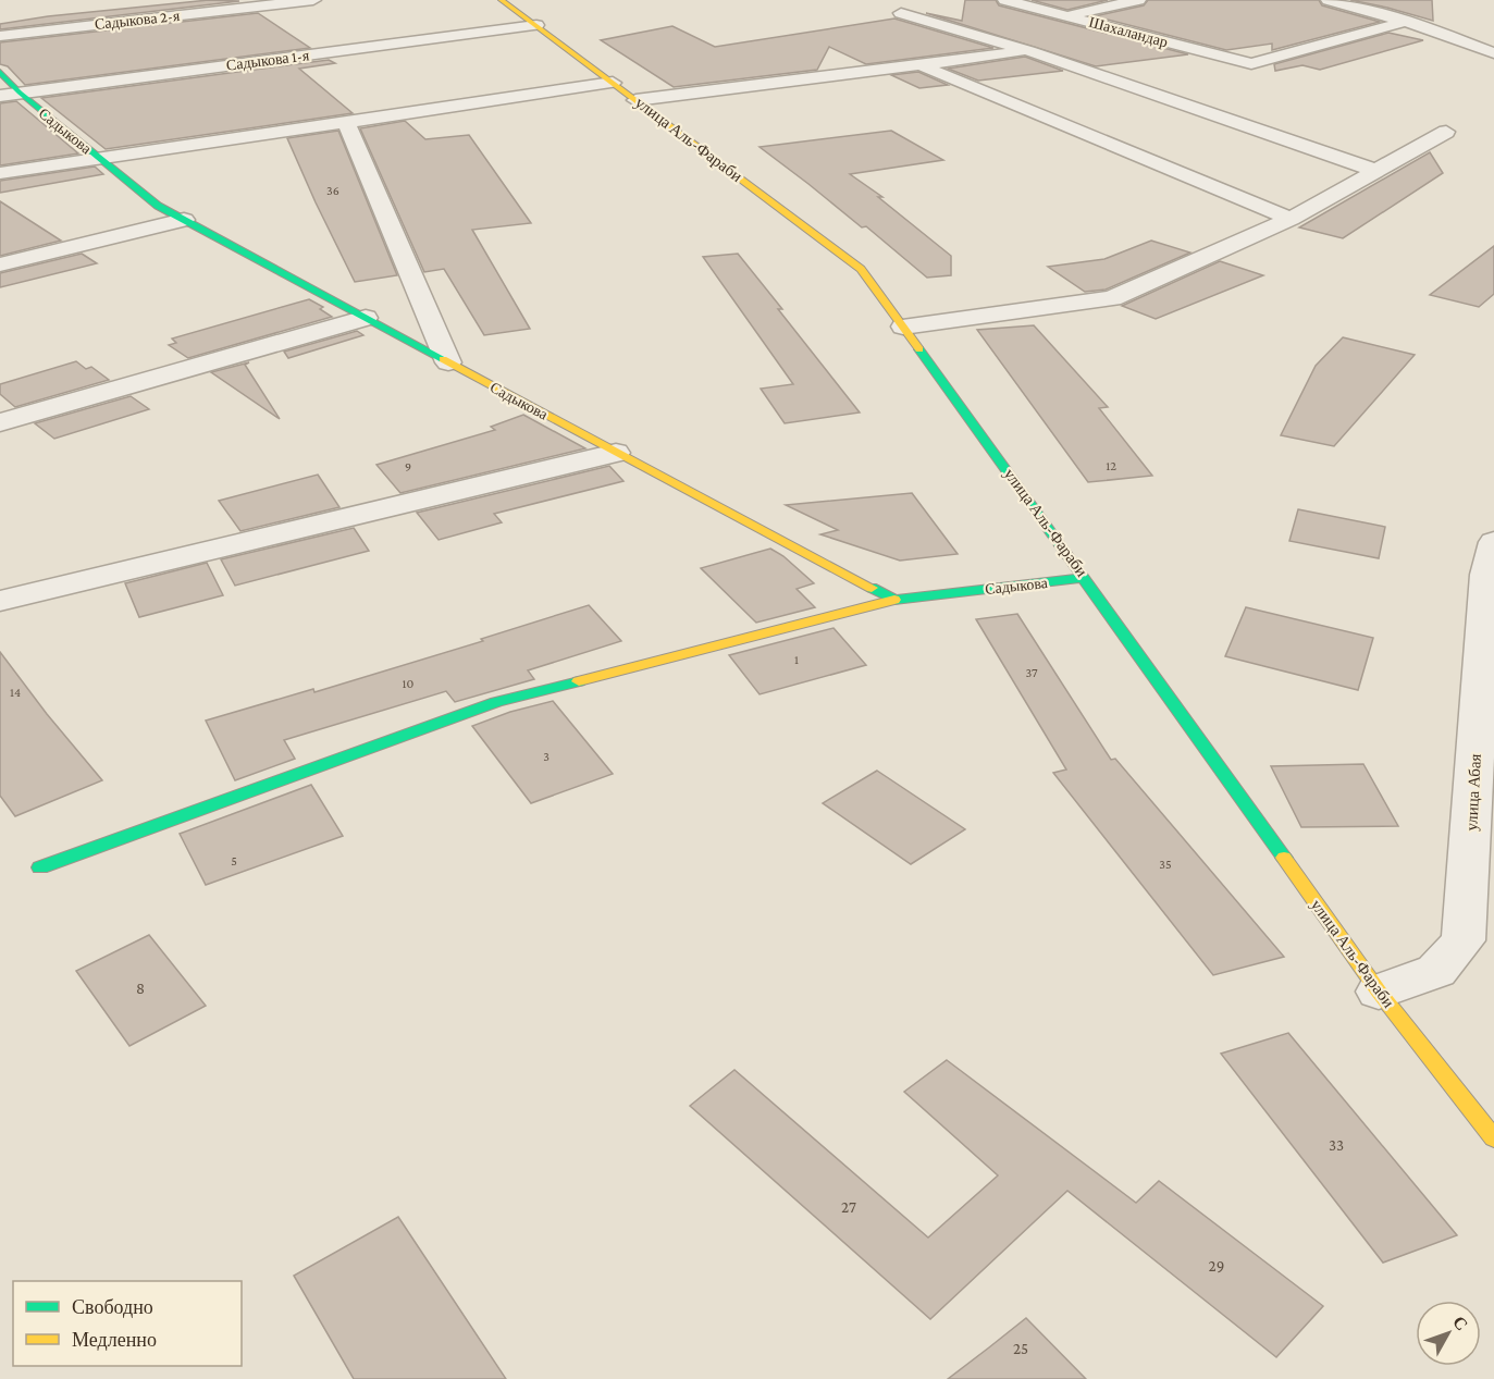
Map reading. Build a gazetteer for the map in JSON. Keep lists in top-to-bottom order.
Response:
{
  "streets": {
    "street": [
      "Садыкова 2-я",
      "Шахаландар",
      "Садыкова 1-я",
      "Садыкова",
      "улица Аль-Фараби",
      "улица Абая"
    ]
  },
  "crossings": [
    ["Садыкова 1-я", "Садыкова"],
    ["Садыкова 1-я", "улица Аль-Фараби"],
    ["Садыкова", "улица Аль-Фараби"],
    ["улица Аль-Фараби", "улица Абая"]
  ],
  "house_numbers": [
    "36",
    "12",
    "9",
    "1",
    "37",
    "10",
    "14",
    "3",
    "5",
    "35",
    "8",
    "33",
    "27",
    "29",
    "25"
  ],
  "legend": ["Свободно", "Медленно"],
  "north": "top right"
}
